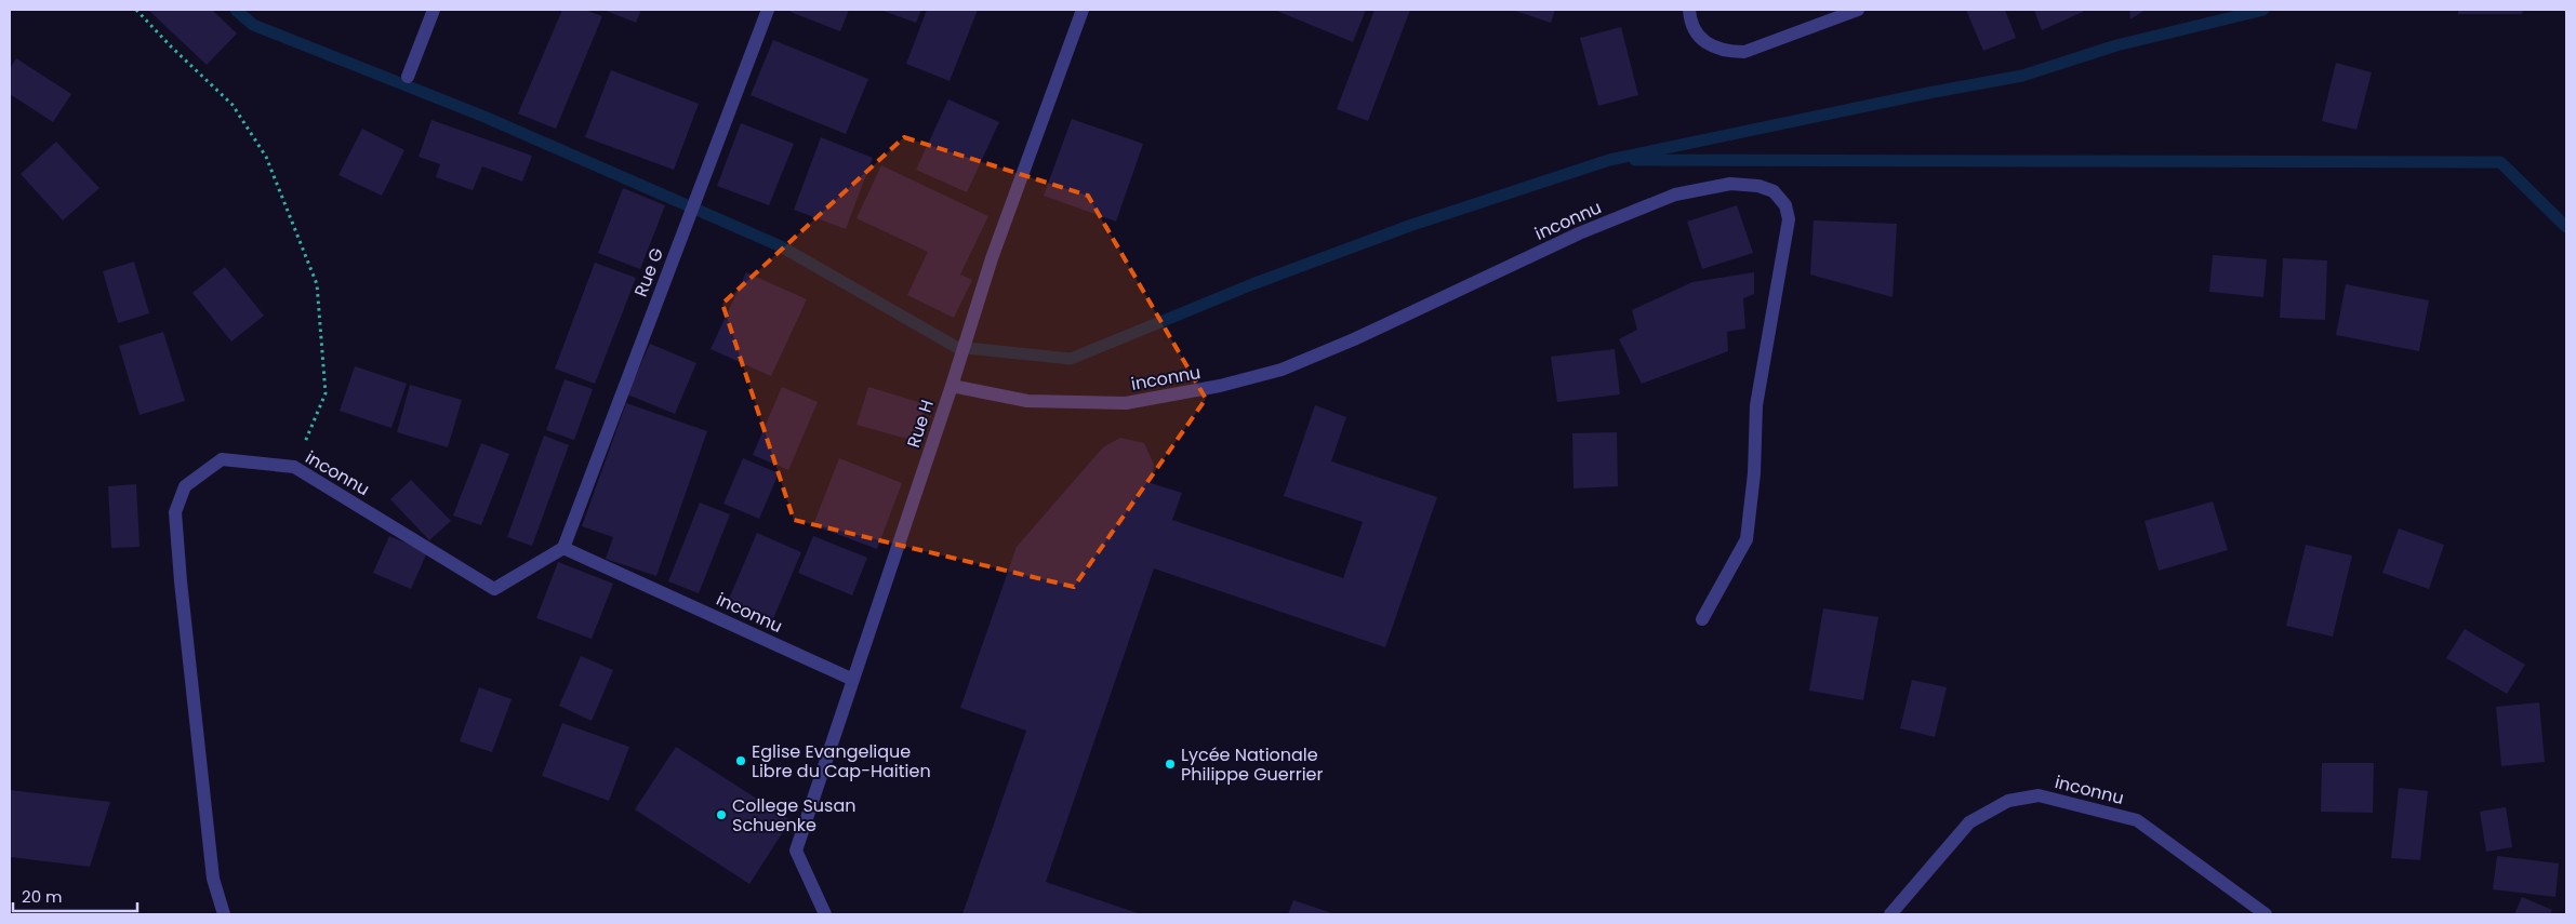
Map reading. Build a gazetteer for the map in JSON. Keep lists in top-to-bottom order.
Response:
{
  "streets": {
    "street": ["inconnu", "Rue G", "Rue H"]
  },
  "crossings": [
    ["inconnu", "Rue G"],
    ["inconnu", "Rue H"]
  ],
  "places": ["Eglise Evangelique Libre du Cap-Haitien", "Lycée Nationale Philippe Guerrier", "College Susan Schuenke"],
  "scale_bar": "20 m"
}
